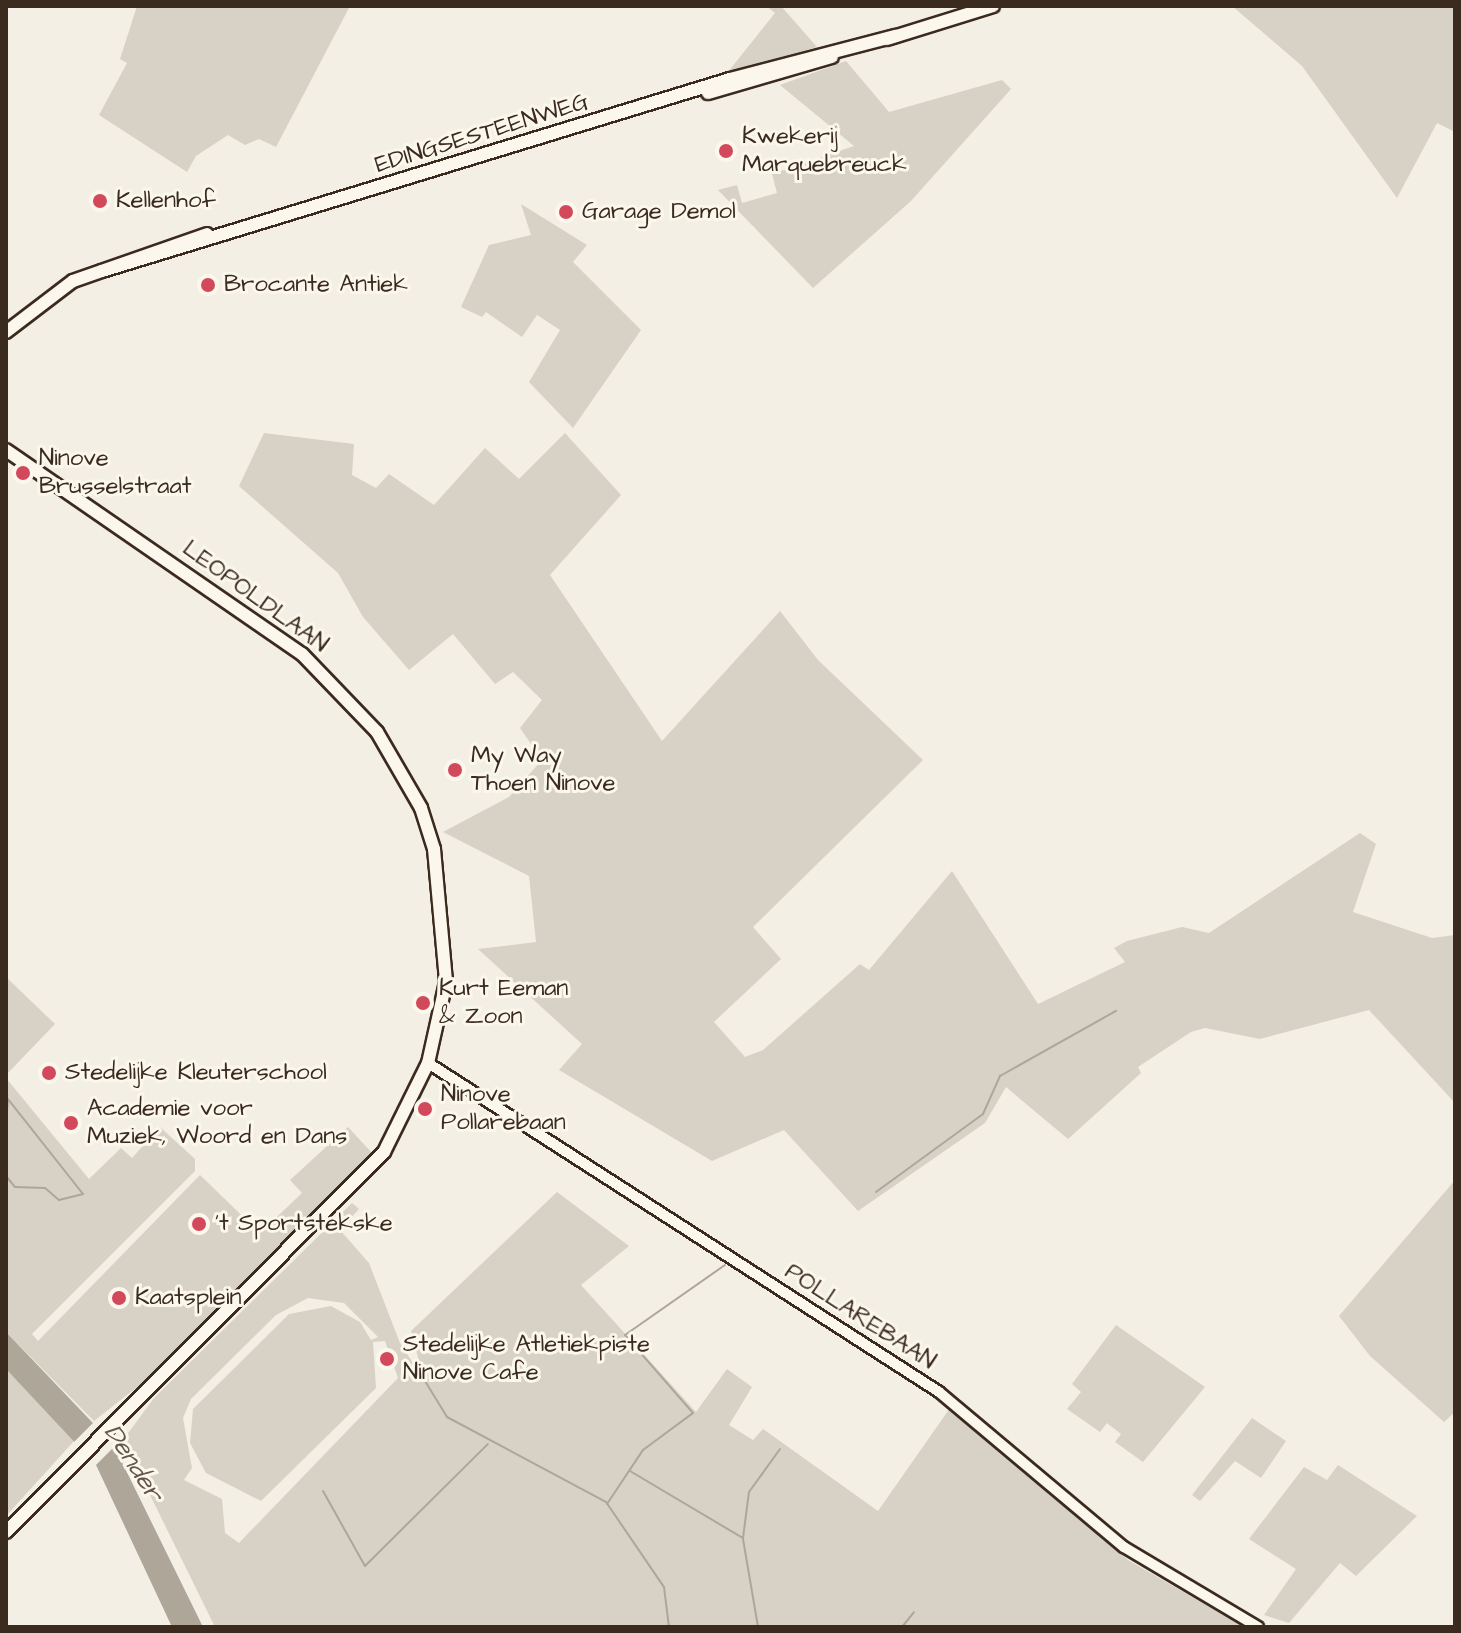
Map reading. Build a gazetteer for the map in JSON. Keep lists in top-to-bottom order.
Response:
{
  "streets": {
    "main road": ["EDINGSESTEENWEG", "LEOPOLDLAAN"],
    "street": ["POLLAREBAAN"]
  },
  "crossings": [
    ["LEOPOLDLAAN", "POLLAREBAAN"]
  ],
  "water": ["Dender"],
  "places": [
    "Kwekerij Marquebreuck",
    "Kellenhof",
    "Garage Demol",
    "Brocante Antiek",
    "Ninove Brusselstraat",
    "My Way Thoen Ninove",
    "Kurt Eeman & Zoon",
    "Stedelijke Kleuterschool",
    "Ninove Pollarebaan",
    "Academie voor Muziek, Woord en Dans",
    "'t Sportstekske",
    "Kaatsplein",
    "Stedelijke Atletiekpiste Ninove Cafe"
  ]
}
